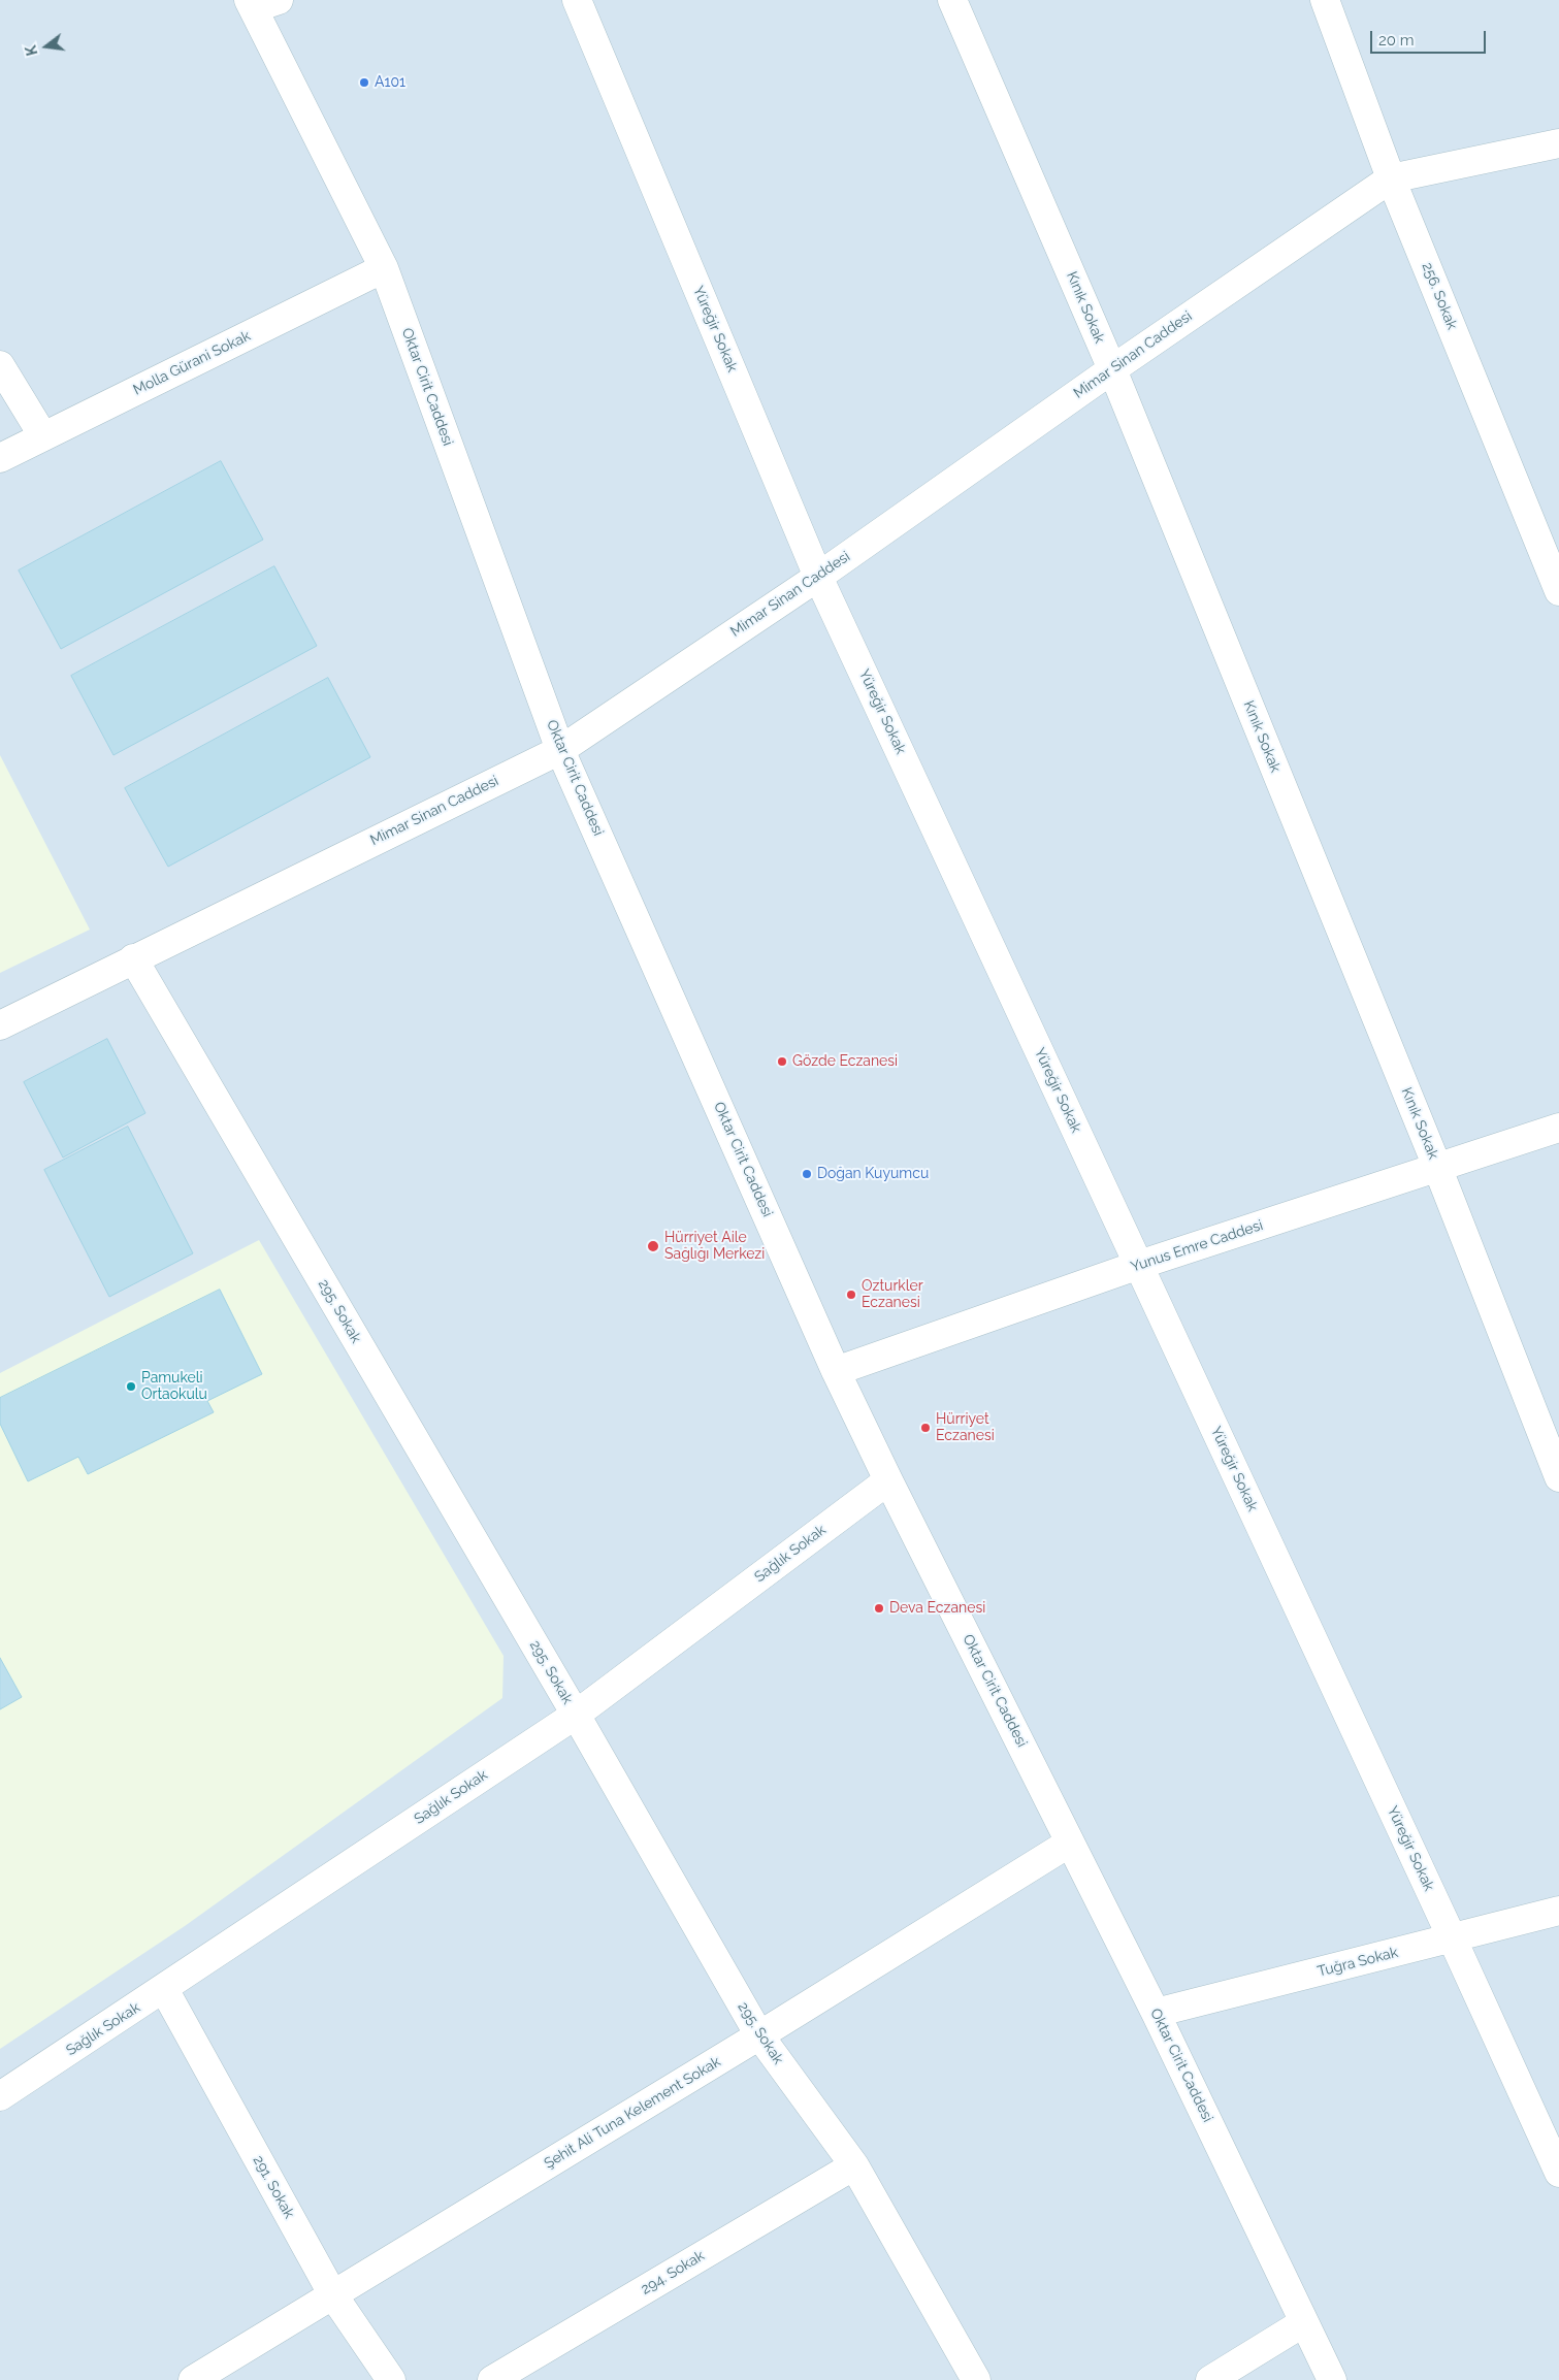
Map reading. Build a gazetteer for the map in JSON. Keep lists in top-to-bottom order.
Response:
{
  "streets": {
    "street": [
      "256. Sokak",
      "Kınık Sokak",
      "Yüreğir Sokak",
      "Mimar Sinan Caddesi",
      "Molla Gürani Sokak",
      "Oktar Cirit Caddesi",
      "Yunus Emre Caddesi",
      "295. Sokak",
      "Sağlık Sokak",
      "Tuğra Sokak",
      "Şehit Ali Tuna Kelement Sokak",
      "291. Sokak",
      "294. Sokak"
    ]
  },
  "crossings": [
    ["256. Sokak", "Mimar Sinan Caddesi"],
    ["Kınık Sokak", "Mimar Sinan Caddesi"],
    ["Kınık Sokak", "Yunus Emre Caddesi"],
    ["Yüreğir Sokak", "Mimar Sinan Caddesi"],
    ["Yüreğir Sokak", "Yunus Emre Caddesi"],
    ["Yüreğir Sokak", "Tuğra Sokak"],
    ["Mimar Sinan Caddesi", "Oktar Cirit Caddesi"],
    ["Mimar Sinan Caddesi", "295. Sokak"],
    ["Molla Gürani Sokak", "Oktar Cirit Caddesi"],
    ["Oktar Cirit Caddesi", "Yunus Emre Caddesi"],
    ["Oktar Cirit Caddesi", "Sağlık Sokak"],
    ["Oktar Cirit Caddesi", "Tuğra Sokak"],
    ["Oktar Cirit Caddesi", "Şehit Ali Tuna Kelement Sokak"],
    ["295. Sokak", "Sağlık Sokak"],
    ["295. Sokak", "Şehit Ali Tuna Kelement Sokak"],
    ["295. Sokak", "294. Sokak"],
    ["Sağlık Sokak", "291. Sokak"],
    ["Şehit Ali Tuna Kelement Sokak", "291. Sokak"]
  ],
  "places": [
    "A101",
    "Gözde Eczanesi",
    "Doğan Kuyumcu",
    "Hürriyet Aile Sağlığı Merkezi",
    "Ozturkler Eczanesi",
    "Pamukeli Ortaokulu",
    "Hürriyet Eczanesi",
    "Deva Eczanesi"
  ],
  "scale_bar": "20 m",
  "north": "left"
}
